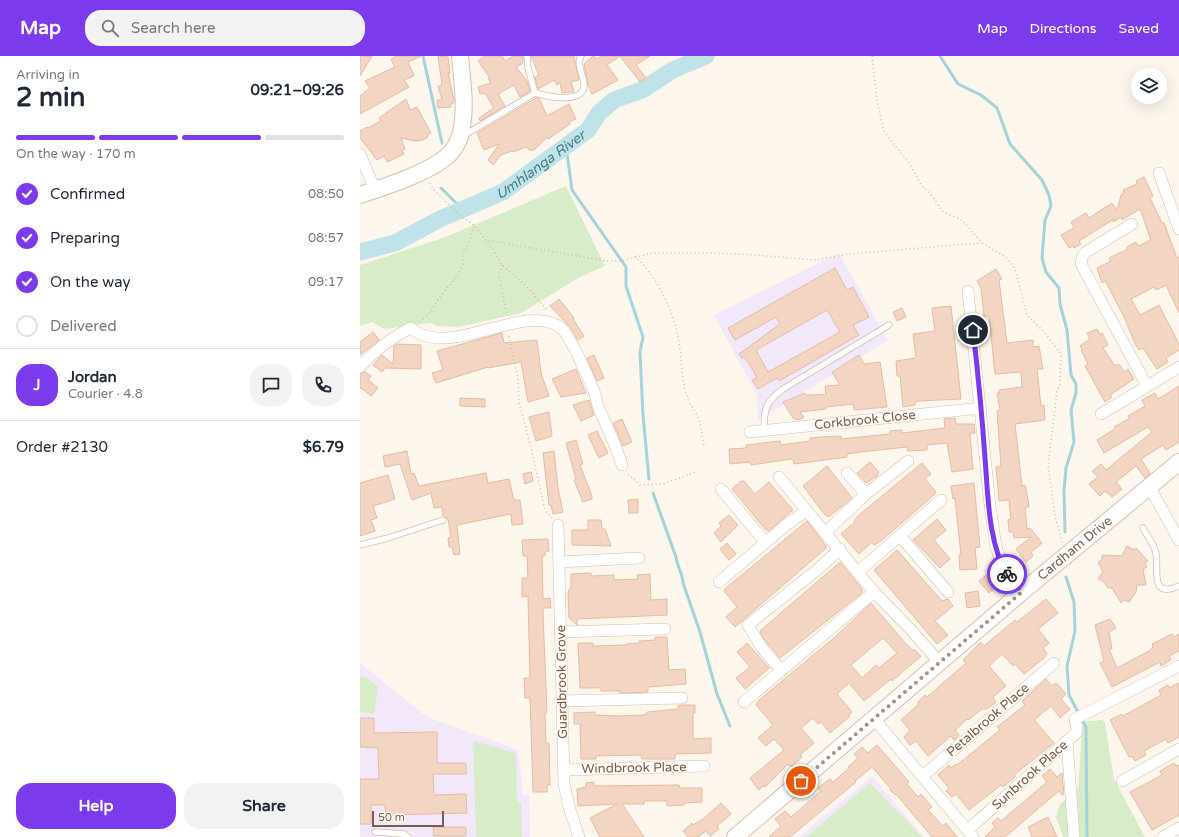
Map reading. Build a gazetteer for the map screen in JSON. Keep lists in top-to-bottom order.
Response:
{
  "streets": {
    "street": [
      "Corkbrook Close",
      "Cardham Drive",
      "Guardbrook Grove",
      "Petalbrook Place",
      "Windbrook Place",
      "Sunbrook Place"
    ]
  },
  "crossings": [
    ["Guardbrook Grove", "Windbrook Place"]
  ],
  "water": ["Umhlanga River"],
  "scale_bar": "50 m",
  "page": {
    "header": "Map",
    "search": "Search here",
    "nav": ["Map", "Directions", "Saved"],
    "heading": ["2 min", "Arriving in", "09:21–09:26"],
    "panel": [
      "Jordan",
      "Courier · 4.8",
      "Order #2130",
      "$6.79"
    ],
    "bar": "On the way · 170 m",
    "list": [
      ["Confirmed", "08:50"],
      ["Preparing", "08:57"],
      ["On the way", "09:17"],
      "Delivered"
    ],
    "round": "J",
    "buttons": ["Help", "Share"],
    "scale": "50 m"
  }
}
